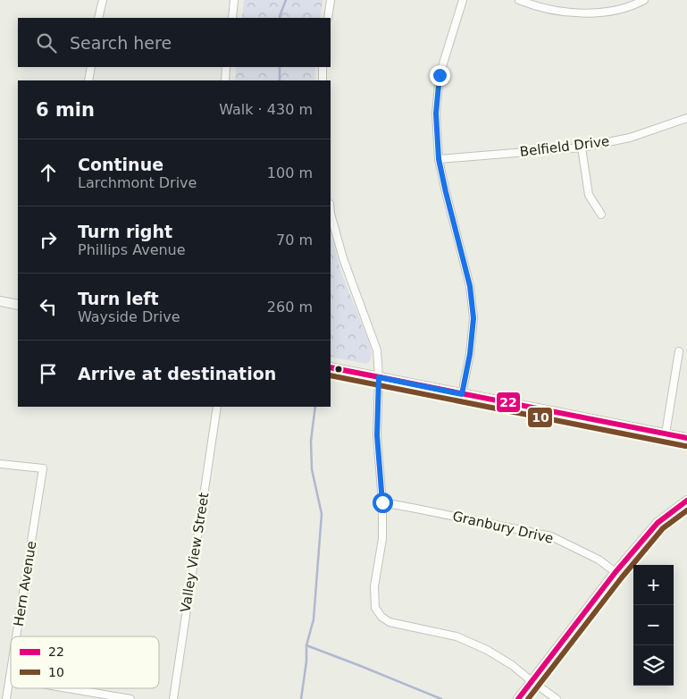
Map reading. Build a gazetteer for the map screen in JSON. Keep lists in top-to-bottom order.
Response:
{
  "streets": {
    "street": [
      "Belfield Drive",
      "Granbury Drive",
      "Valley View Street",
      "Hern Avenue"
    ]
  },
  "lines": ["transit line 22", "transit line 10"],
  "legend": ["22", "10"],
  "page": {
    "search": "Search here",
    "heading": ["6 min", "Walk · 430 m"],
    "list": [
      ["Continue", "Larchmont Drive", "100 m"],
      ["Turn right", "Phillips Avenue", "70 m"],
      ["Turn left", "Wayside Drive", "260 m"],
      "Arrive at destination"
    ],
    "map_buttons": ["+", "−"]
  }
}
